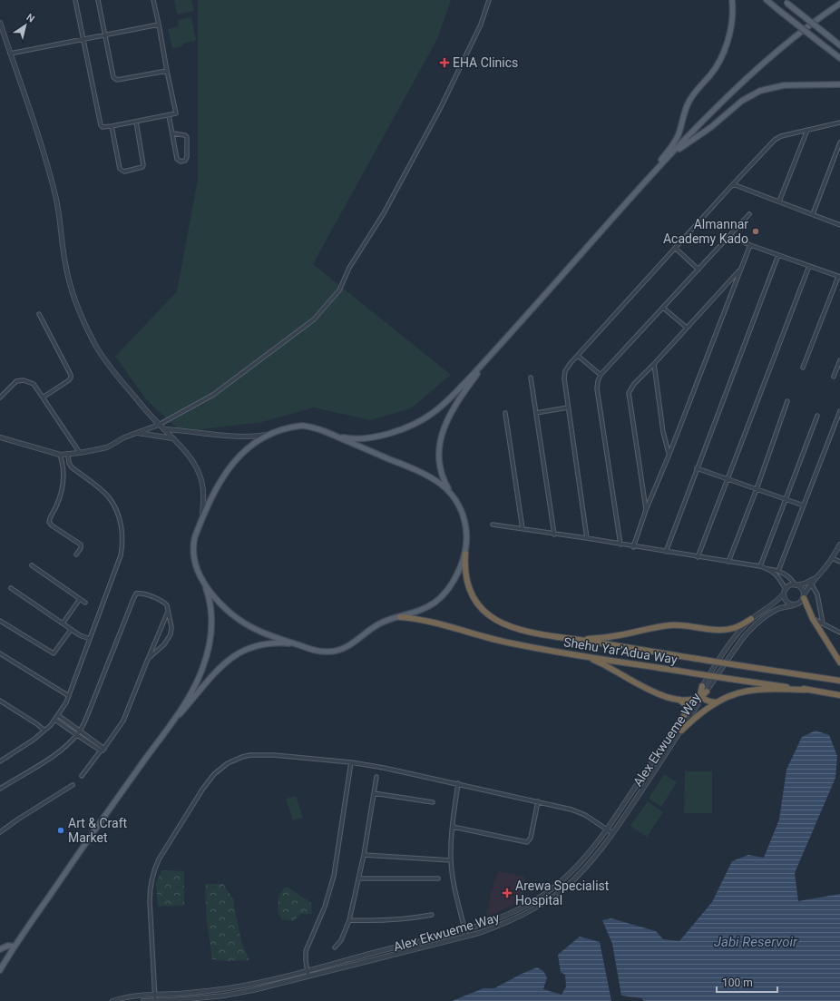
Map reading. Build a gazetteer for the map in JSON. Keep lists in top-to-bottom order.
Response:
{
  "streets": {
    "highway": ["Shehu Yar'Adua Way"],
    "street": ["Alex Ekwueme Way"]
  },
  "water": ["Jabi Reservoir"],
  "places": {
    "health": ["EHA Clinics", "Arewa Specialist Hospital"],
    "other": ["Almannar Academy Kado", "Art & Craft Market"]
  },
  "scale_bar": "100 m",
  "north": "top right"
}
